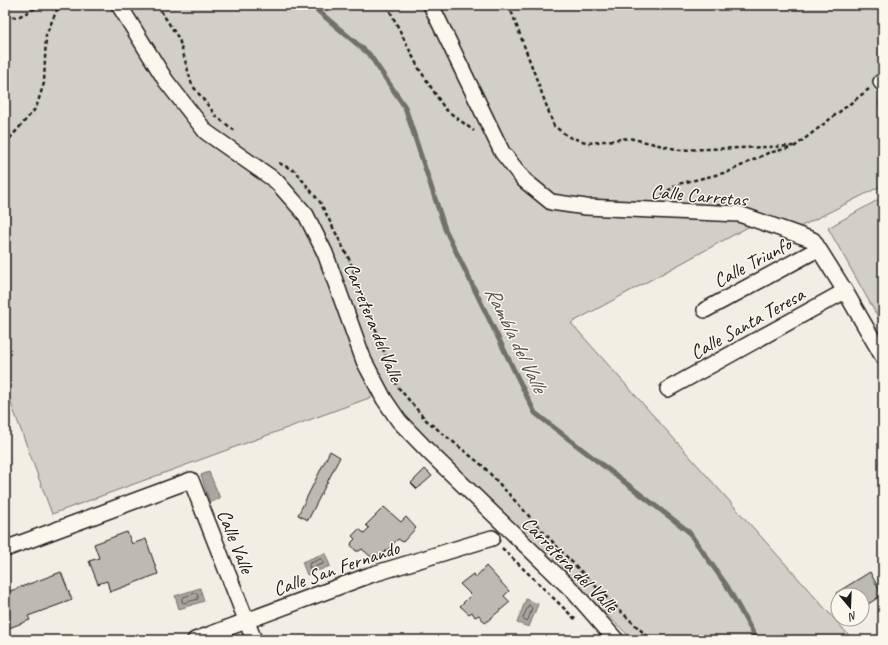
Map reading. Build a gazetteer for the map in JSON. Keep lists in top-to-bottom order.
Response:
{
  "streets": {
    "street": [
      "Calle Carretas",
      "Calle Triunfo",
      "Carretera del Valle",
      "Calle Santa Teresa",
      "Calle Valle",
      "Calle San Fernando"
    ]
  },
  "crossings": [
    ["Calle Carretas", "Calle Triunfo"],
    ["Calle Carretas", "Calle Santa Teresa"],
    ["Calle Valle", "Calle San Fernando"]
  ],
  "water": ["Rambla del Valle"],
  "north": "bottom"
}
